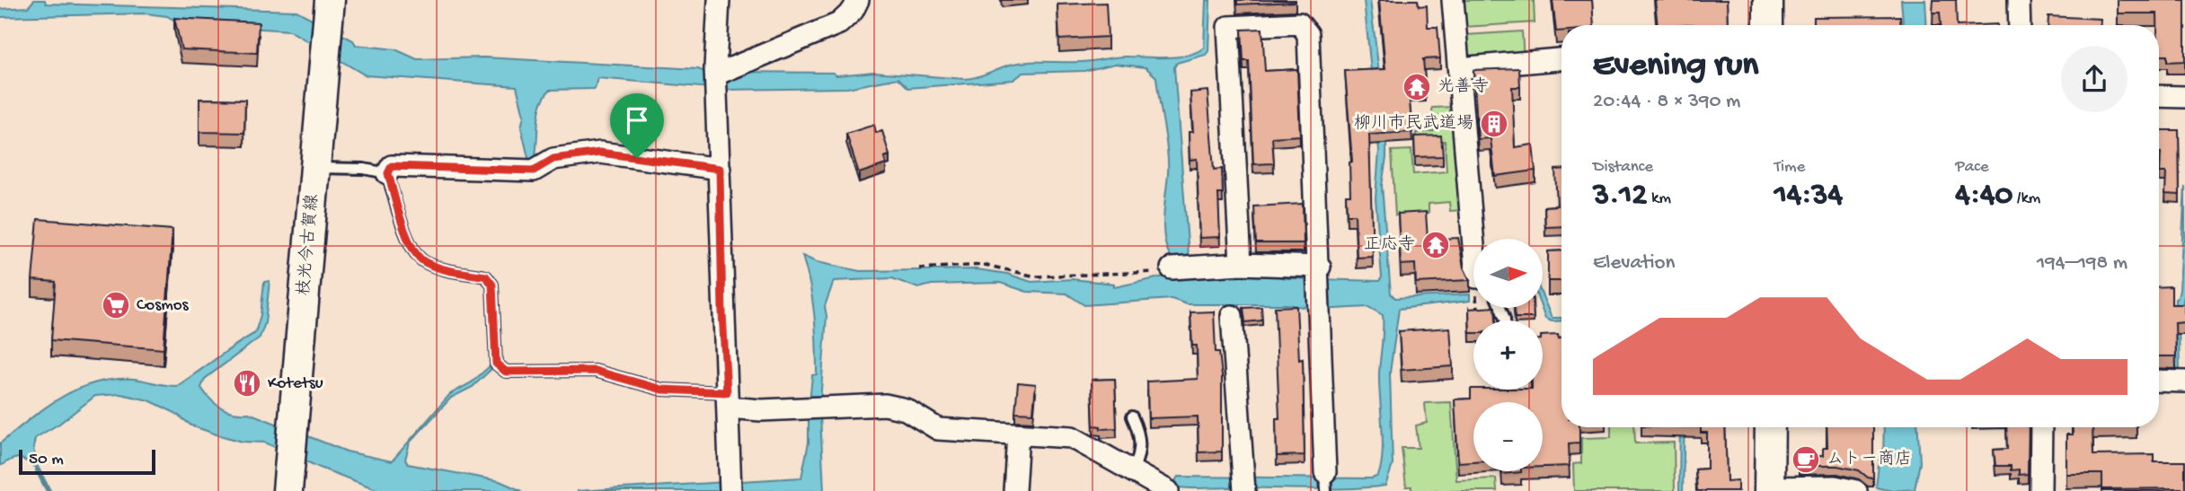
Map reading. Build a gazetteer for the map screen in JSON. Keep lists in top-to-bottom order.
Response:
{
  "streets": {
    "main road": ["枝光今古賀線"]
  },
  "places": {
    "temple": ["光善寺", "正応寺"],
    "building": ["柳川市民武道場"],
    "supermarket": ["Cosmos"],
    "restaurant": ["Kotetsu"],
    "cafe": ["ムトー商店"]
  },
  "scale_bar": "50 m",
  "north": "right",
  "page": {
    "heading": ["Evening run", "20:44 · 8 × 390 m"],
    "stats": [
      ["Distance", "3.12 km"],
      ["Time", "14:34"],
      ["Pace", "4:40 /km"]
    ],
    "map_buttons": ["+", "−"],
    "chart": ["Elevation", "194–198 m"],
    "scale": "50 m"
  }
}
